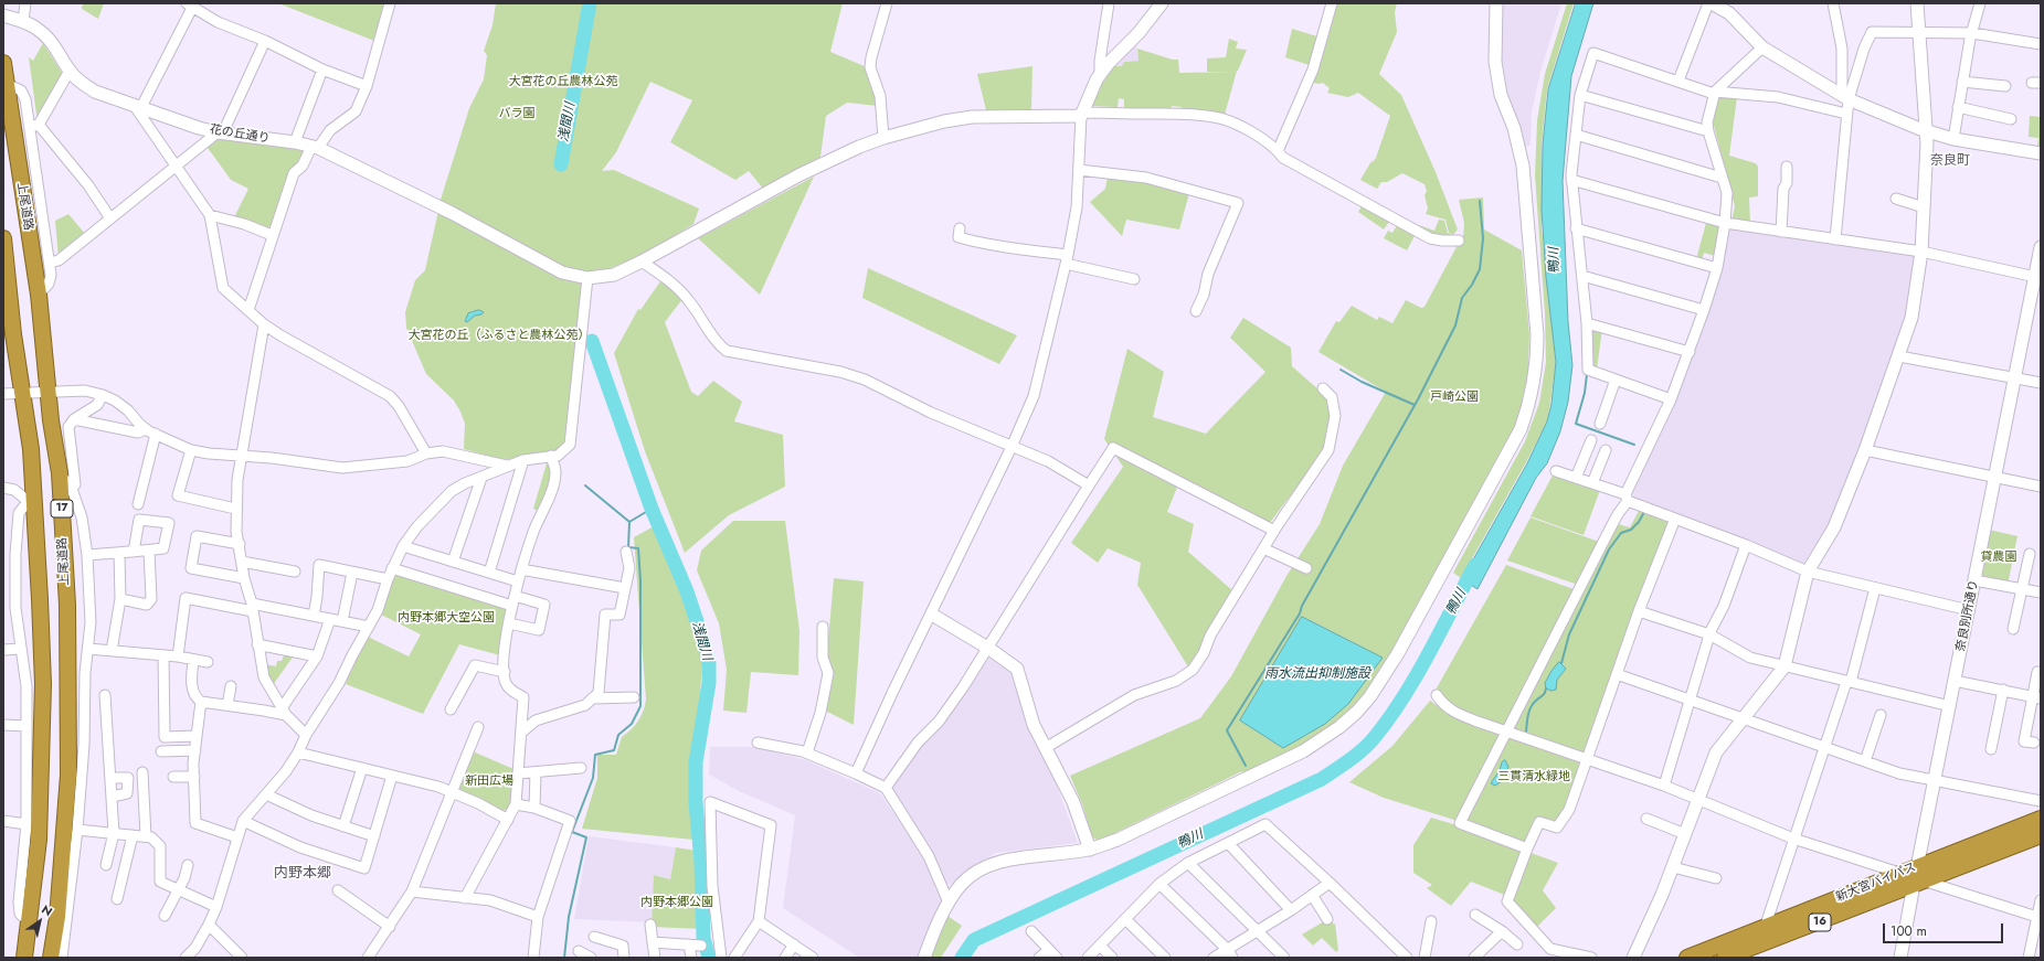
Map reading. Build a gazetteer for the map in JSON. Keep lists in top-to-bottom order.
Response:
{
  "streets": {
    "highway": [
      "上尾道路",
      "17",
      "新大宮バイパス",
      "16"
    ],
    "street": ["花の丘通り", "奈良別所通り"]
  },
  "crossings": [
    ["奈良別所通り", "新大宮バイパス"]
  ],
  "districts": ["奈良町", "内野本郷"],
  "water": ["浅間川", "鴨川", "雨水流出抑制施設"],
  "parks": [
    "大宮花の丘農林公苑",
    "バラ園",
    "大宮花の丘（ふるさと農林公苑）",
    "戸崎公園",
    "貸農園",
    "内野本郷大空公園",
    "三貫清水緑地",
    "新田広場",
    "内野本郷公園"
  ],
  "scale_bar": "100 m",
  "north": "top right"
}
